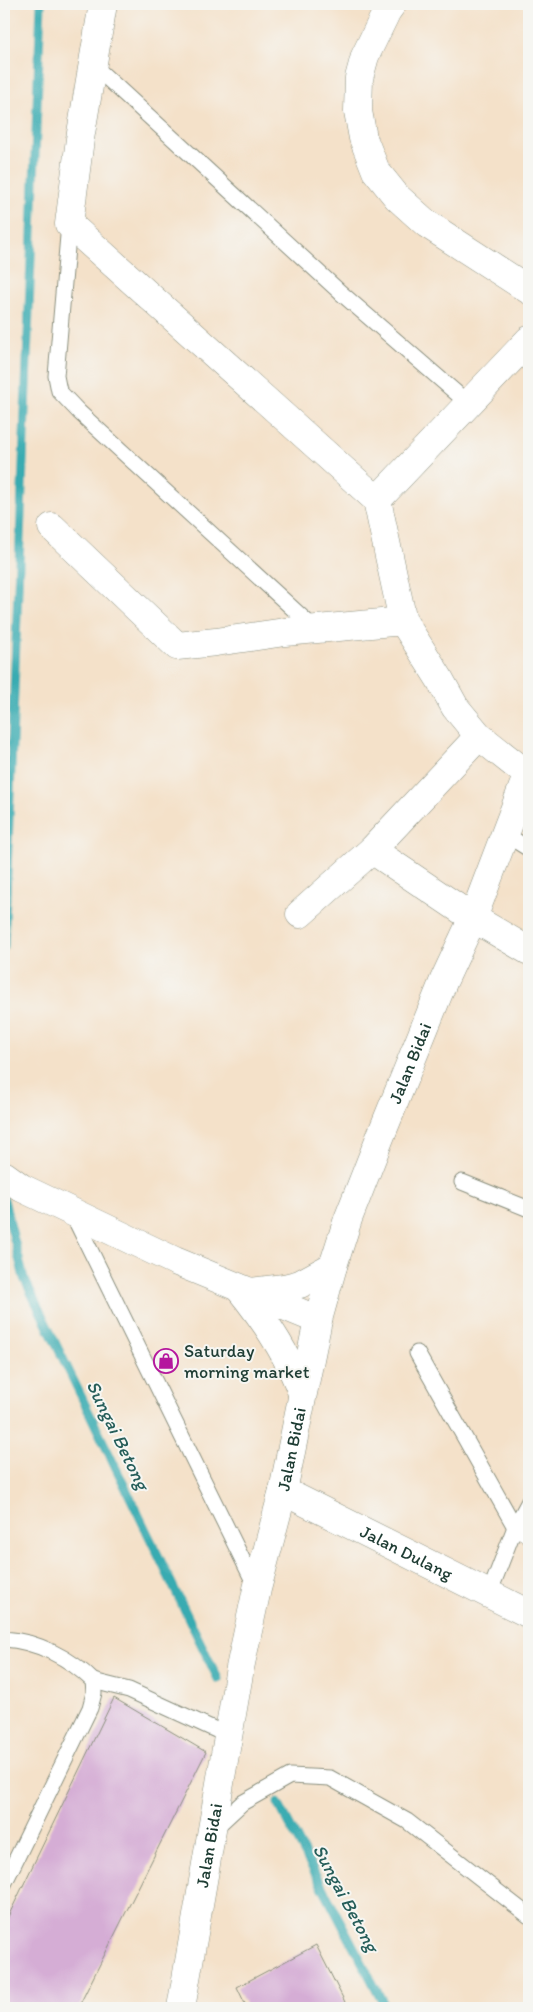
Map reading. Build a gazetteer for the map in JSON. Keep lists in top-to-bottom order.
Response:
{
  "streets": {
    "street": ["Jalan Bidai", "Jalan Dulang"]
  },
  "crossings": [
    ["Jalan Bidai", "Jalan Dulang"]
  ],
  "water": ["Sungai Betong"],
  "places": {
    "shop": ["Saturday morning market"]
  }
}
